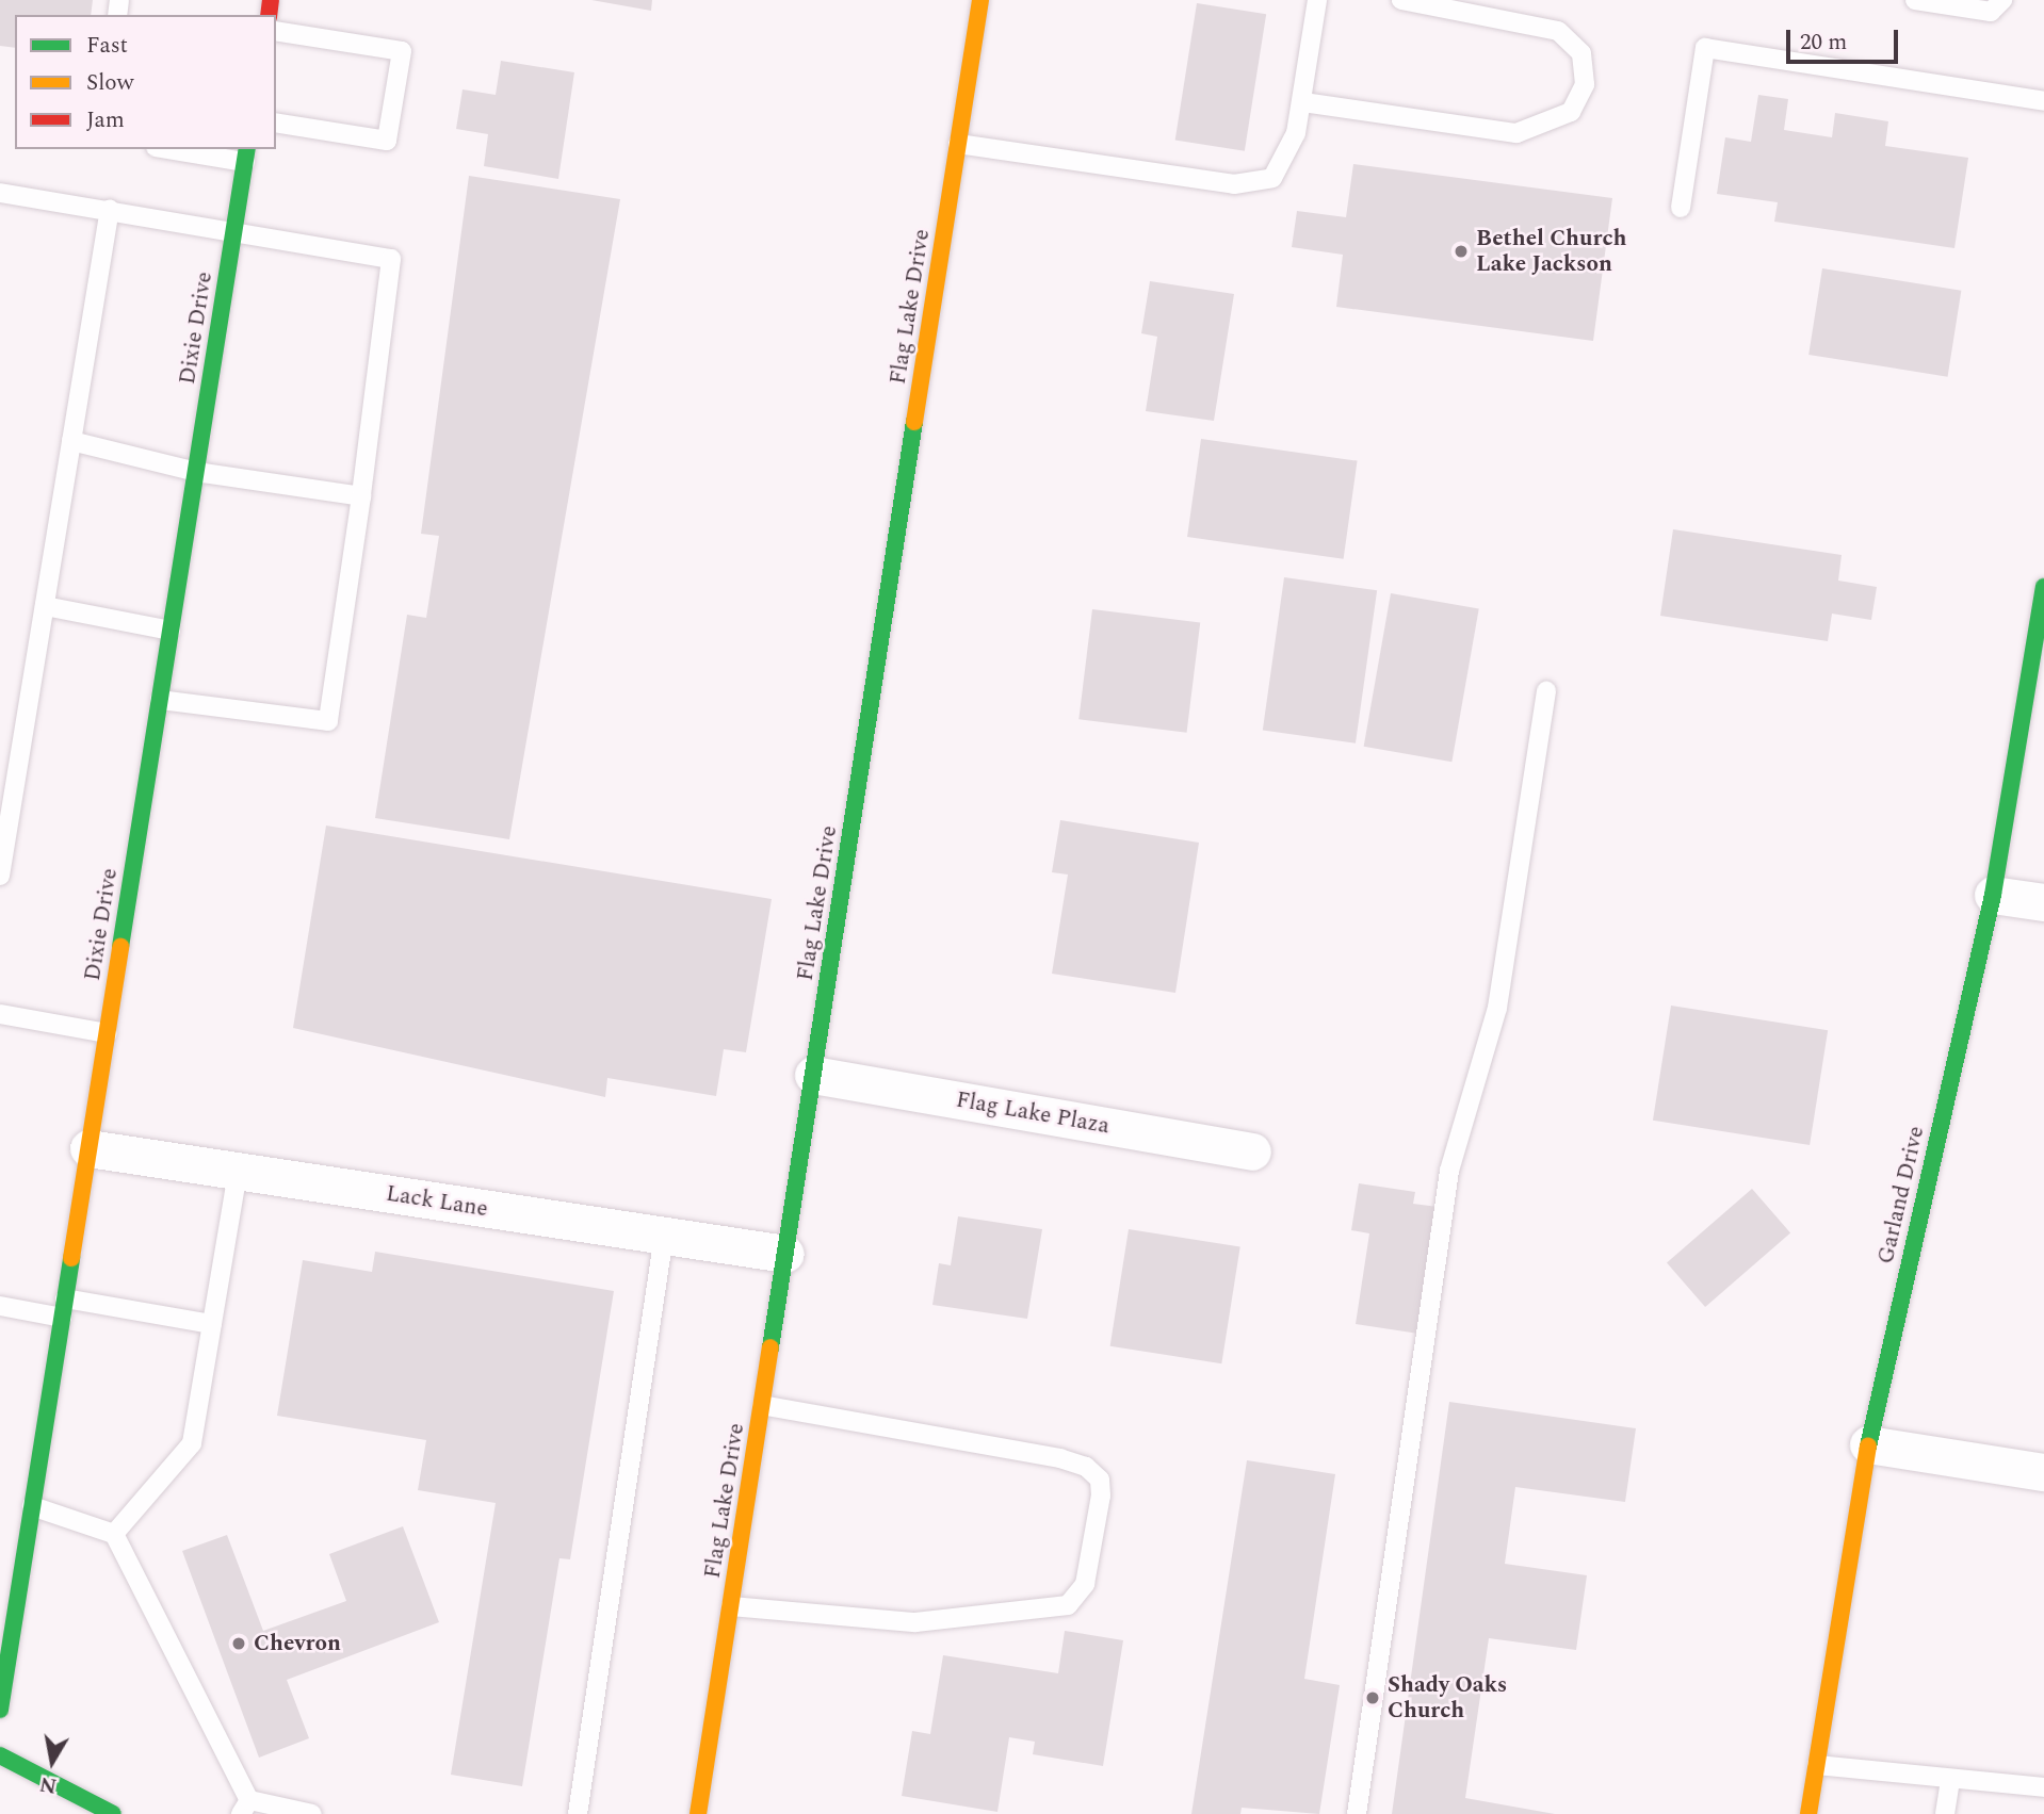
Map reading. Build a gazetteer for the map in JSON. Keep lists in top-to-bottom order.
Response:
{
  "streets": {
    "street": [
      "Flag Lake Drive",
      "Dixie Drive",
      "Flag Lake Plaza",
      "Garland Drive",
      "Lack Lane"
    ]
  },
  "crossings": [
    ["Flag Lake Drive", "Flag Lake Plaza"],
    ["Flag Lake Drive", "Lack Lane"],
    ["Dixie Drive", "Lack Lane"]
  ],
  "places": ["Bethel Church Lake Jackson", "Chevron", "Shady Oaks Church"],
  "legend": ["Fast", "Slow", "Jam"],
  "scale_bar": "20 m",
  "north": "bottom"
}
